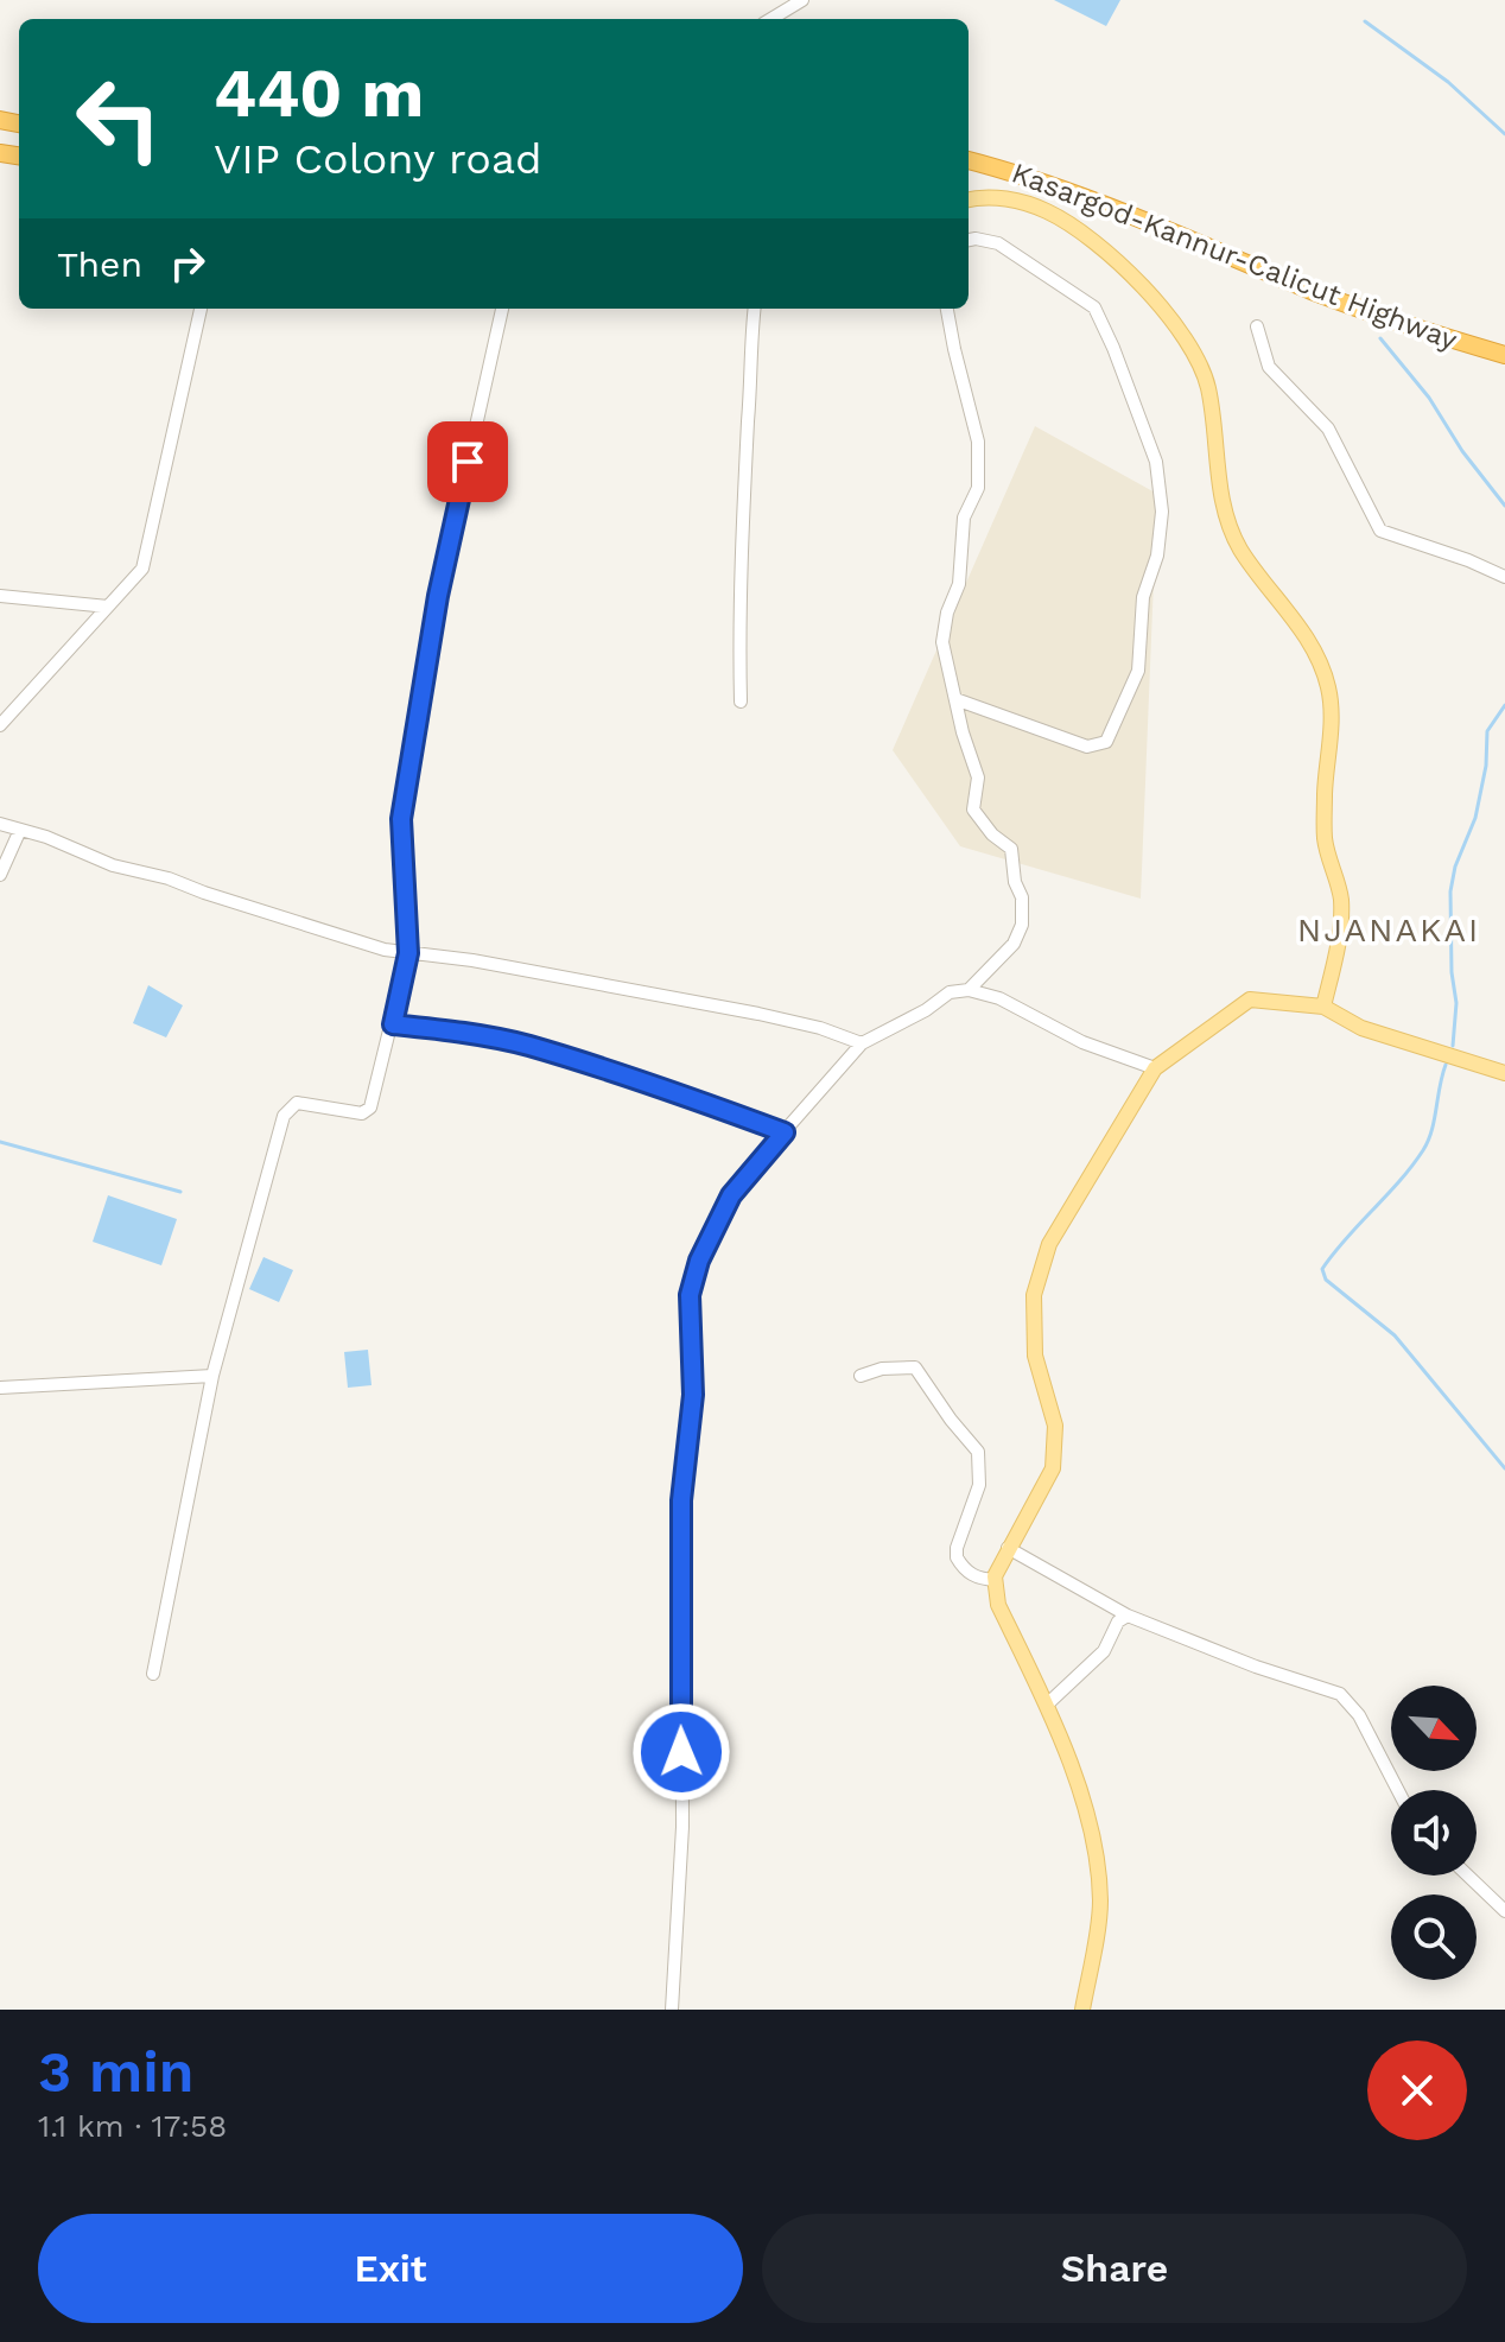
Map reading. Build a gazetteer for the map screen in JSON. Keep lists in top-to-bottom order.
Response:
{
  "streets": {
    "highway": ["Kasargod-Kannur-Calicut Highway"]
  },
  "districts": ["NJANAKAI"],
  "north": "bottom right",
  "page": {
    "turn": ["440 m", "VIP Colony road"],
    "then": "Then",
    "heading": ["3 min", "1.1 km · 17:58"],
    "buttons": ["Exit", "Share"]
  }
}
